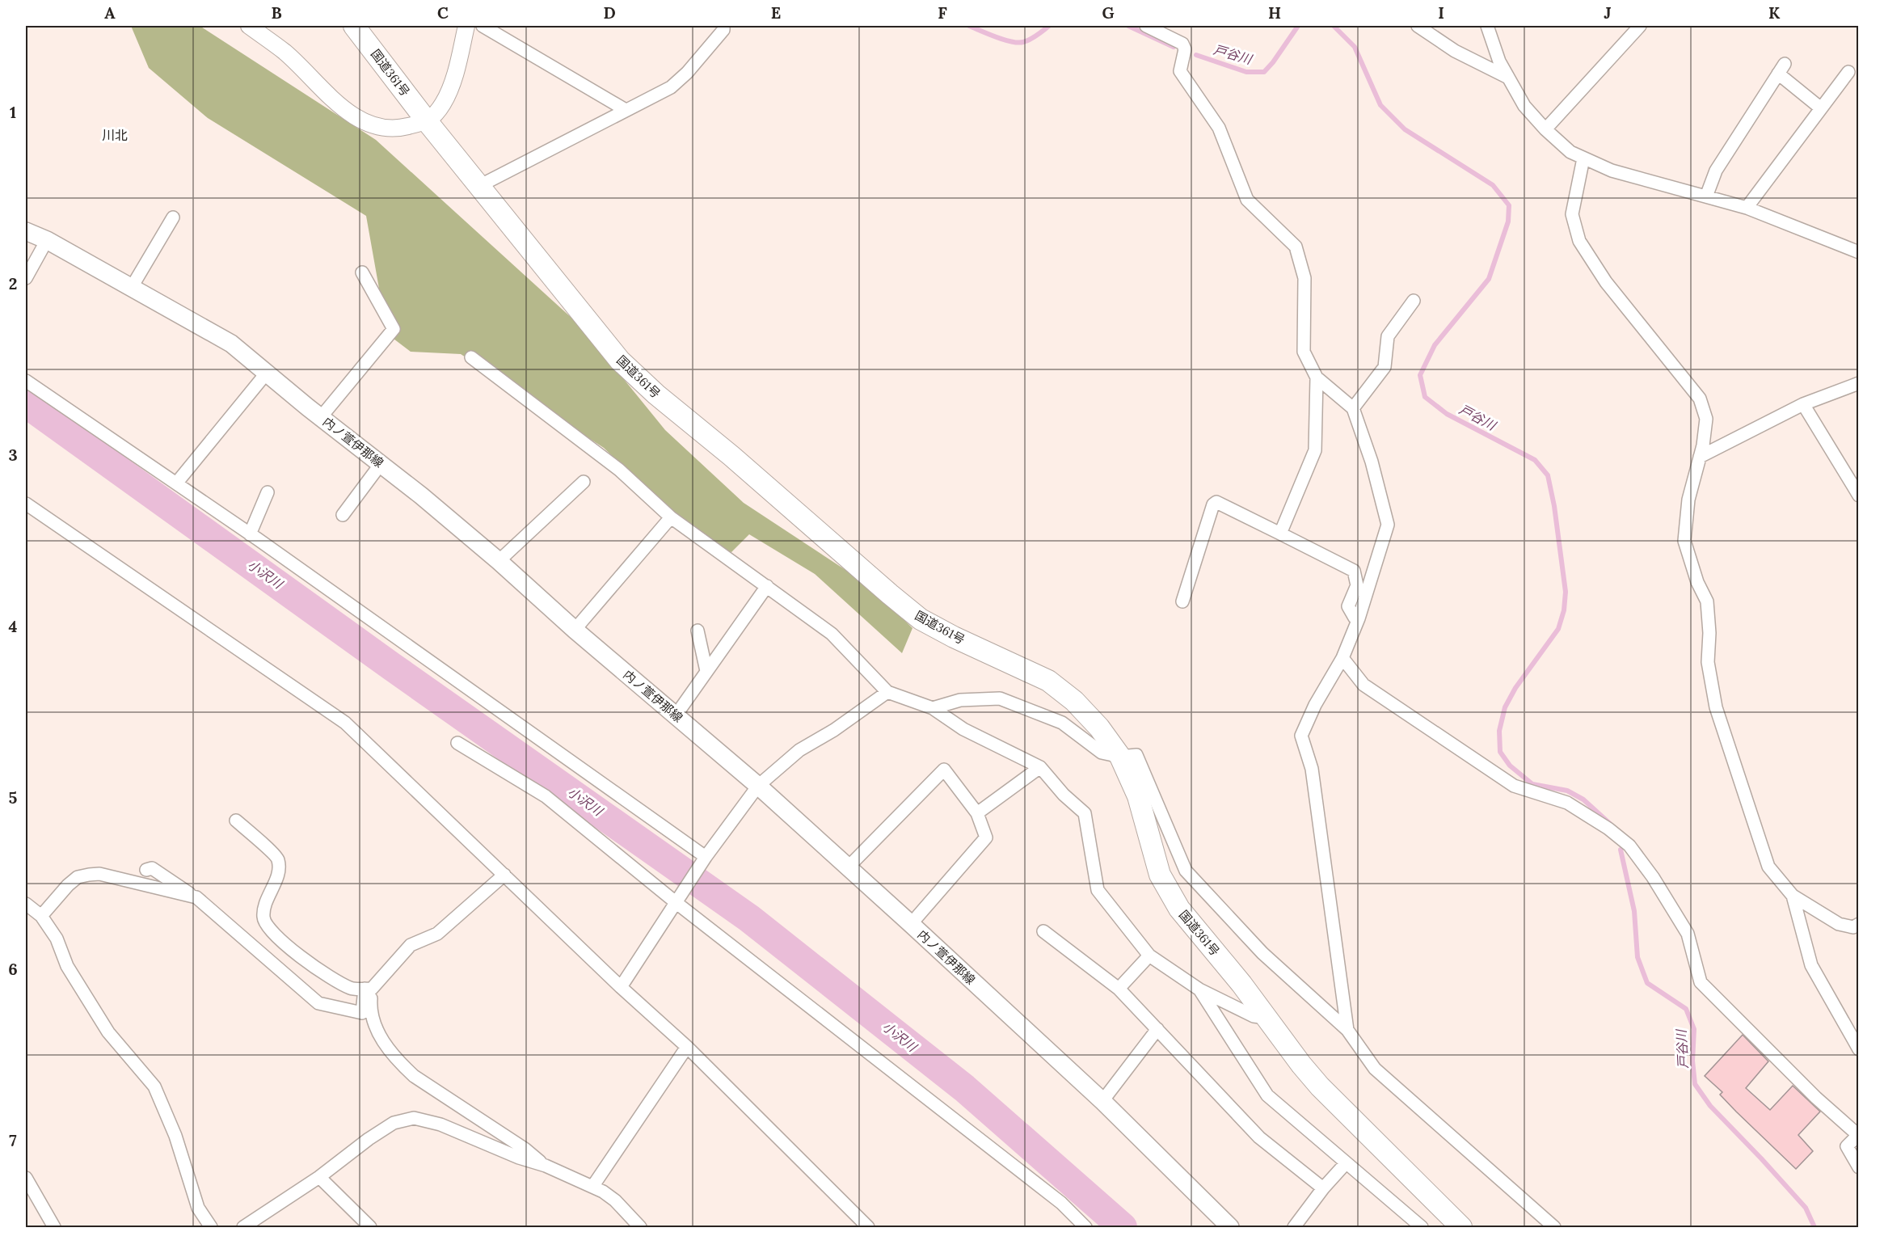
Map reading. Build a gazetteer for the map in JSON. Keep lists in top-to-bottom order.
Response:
{
  "streets": {
    "highway": ["国道361号"],
    "main road": ["内ノ萱伊那線"]
  },
  "districts": ["川北"],
  "water": ["戸谷川", "小沢川"],
  "grid": {
    "columns": [
      "A",
      "B",
      "C",
      "D",
      "E",
      "F",
      "G",
      "H",
      "I",
      "J",
      "K"
    ],
    "rows": [
      "1",
      "2",
      "3",
      "4",
      "5",
      "6",
      "7"
    ]
  }
}
